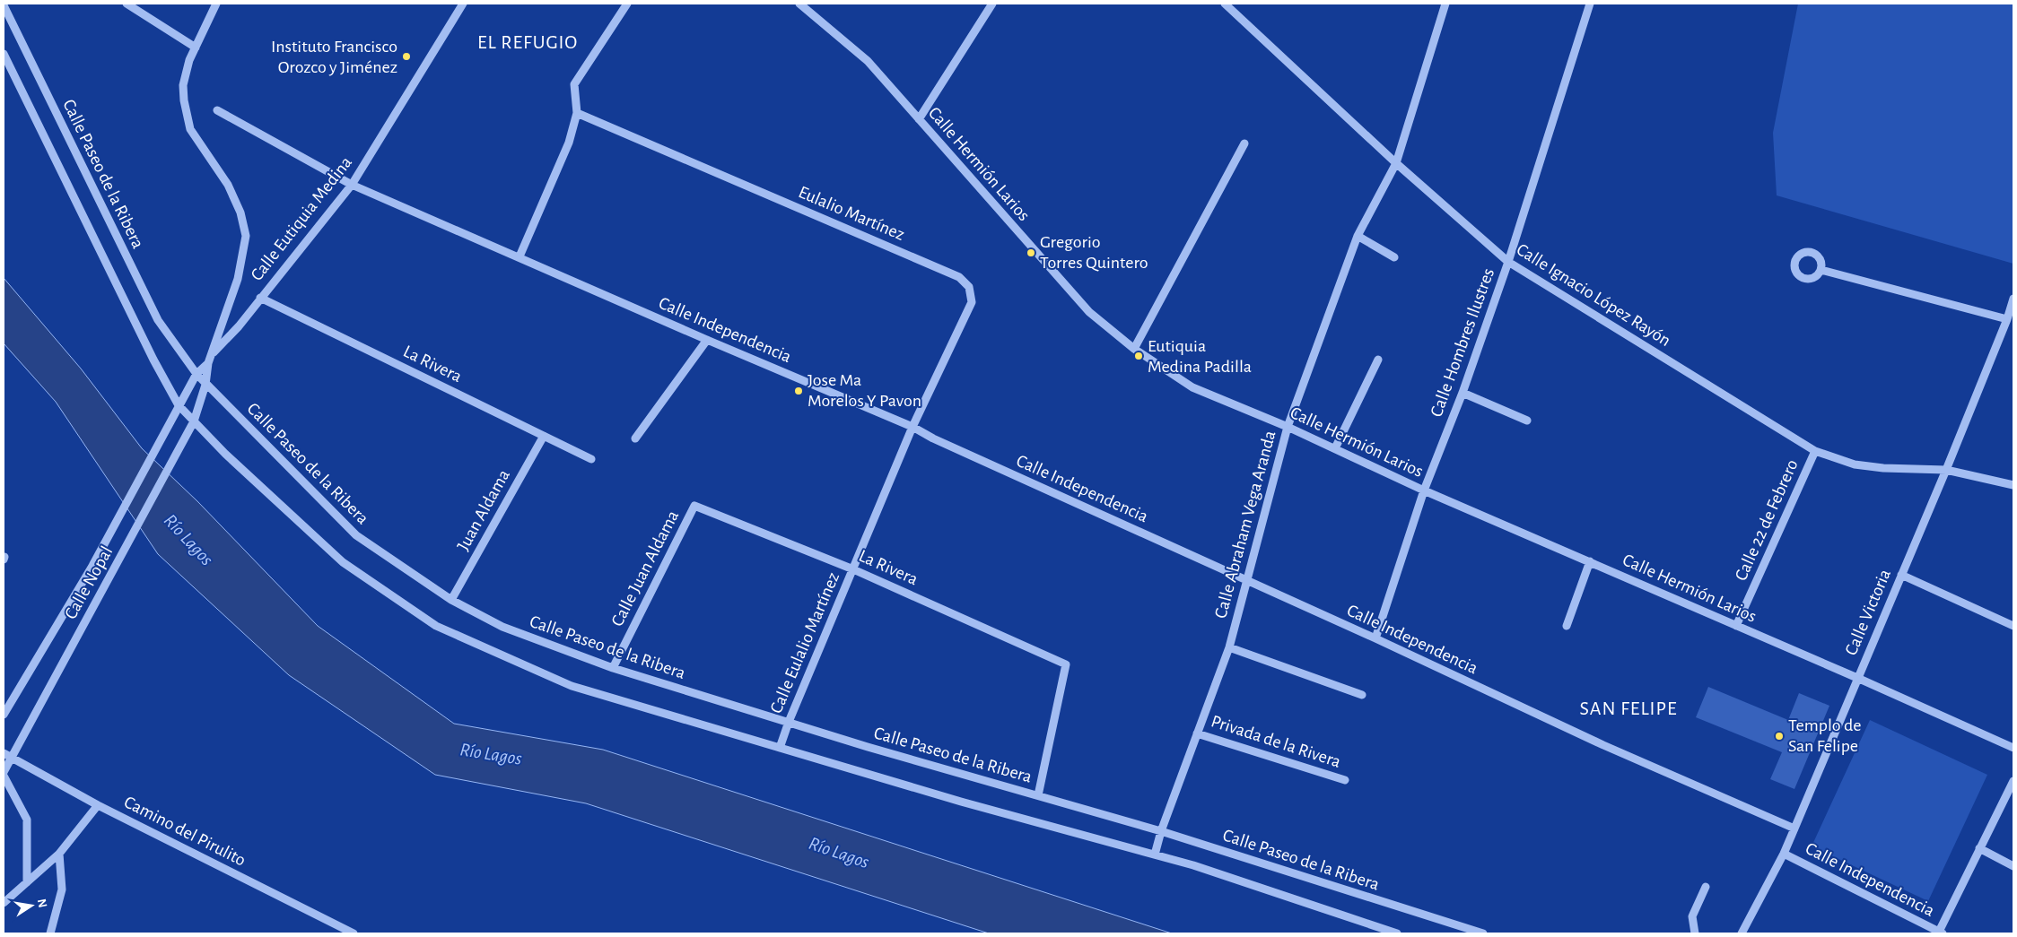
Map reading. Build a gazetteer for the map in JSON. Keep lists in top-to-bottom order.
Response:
{
  "streets": {
    "street": [
      "Calle Hermión Larios",
      "Calle Paseo de la Ribera",
      "Eulalio Martínez",
      "Calle Eutiquia Medina",
      "Calle Ignacio López Rayón",
      "Calle Independencia",
      "Calle Hombres Ilustres",
      "La Rivera",
      "Juan Aldama",
      "Calle 22 de Febrero",
      "Calle Abraham Vega Aranda",
      "Calle Juan Aldama",
      "Calle Nopal",
      "Calle Victoria",
      "Calle Eulalio Martínez",
      "Privada de la Rivera",
      "Camino del Pirulito"
    ]
  },
  "crossings": [
    ["Calle Hermión Larios", "Calle Hombres Ilustres"],
    ["Calle Hermión Larios", "Calle 22 de Febrero"],
    ["Calle Hermión Larios", "Calle Abraham Vega Aranda"],
    ["Calle Hermión Larios", "Calle Victoria"],
    ["Calle Paseo de la Ribera", "La Rivera"],
    ["Calle Paseo de la Ribera", "Juan Aldama"],
    ["Calle Paseo de la Ribera", "Calle Abraham Vega Aranda"],
    ["Calle Paseo de la Ribera", "Calle Juan Aldama"],
    ["Calle Paseo de la Ribera", "Calle Nopal"],
    ["Calle Paseo de la Ribera", "Calle Eulalio Martínez"],
    ["Eulalio Martínez", "Calle Independencia"],
    ["Eulalio Martínez", "Calle Eulalio Martínez"],
    ["Calle Eutiquia Medina", "Calle Independencia"],
    ["Calle Eutiquia Medina", "La Rivera"],
    ["Calle Ignacio López Rayón", "Calle Hombres Ilustres"],
    ["Calle Ignacio López Rayón", "Calle 22 de Febrero"],
    ["Calle Ignacio López Rayón", "Calle Abraham Vega Aranda"],
    ["Calle Ignacio López Rayón", "Calle Victoria"],
    ["Calle Independencia", "Calle Hombres Ilustres"],
    ["Calle Independencia", "Calle Abraham Vega Aranda"],
    ["Calle Independencia", "Calle Victoria"],
    ["Calle Independencia", "Calle Eulalio Martínez"],
    ["La Rivera", "Juan Aldama"],
    ["La Rivera", "Calle Juan Aldama"],
    ["La Rivera", "Calle Eulalio Martínez"],
    ["Calle Abraham Vega Aranda", "Privada de la Rivera"],
    ["Calle Nopal", "Camino del Pirulito"]
  ],
  "districts": ["EL REFUGIO", "SAN FELIPE"],
  "water": ["Río Lagos"],
  "places": [
    "Instituto Francisco Orozco y Jiménez",
    "Gregorio Torres Quintero",
    "Eutiquia Medina Padilla",
    "Jose Ma Morelos Y Pavon",
    "Templo de San Felipe"
  ],
  "north": "right"
}
